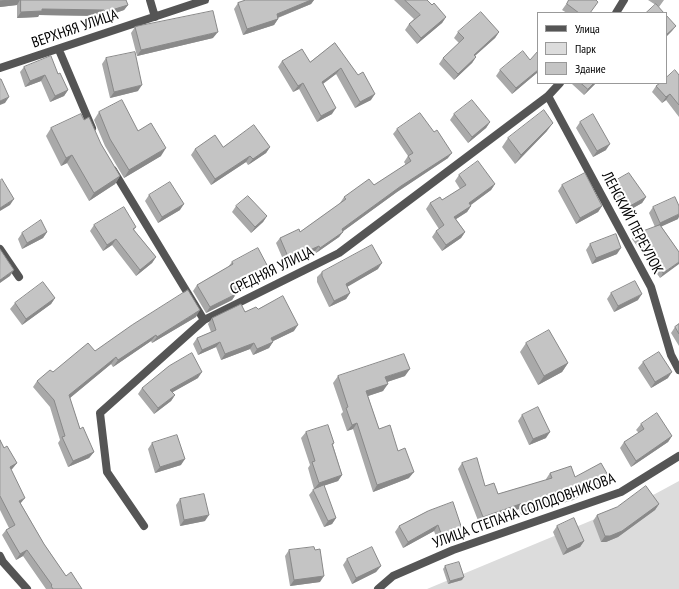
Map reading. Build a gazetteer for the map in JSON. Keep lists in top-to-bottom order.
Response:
{
  "streets": {
    "street": [
      "ВЕРХНЯЯ УЛИЦА",
      "ЛЕНСКИЙ ПЕРЕУЛОК",
      "СРЕДНЯЯ УЛИЦА",
      "УЛИЦА СТЕПАНА СОЛОДОВНИКОВА"
    ]
  },
  "crossings": [
    ["ЛЕНСКИЙ ПЕРЕУЛОК", "СРЕДНЯЯ УЛИЦА"]
  ],
  "legend": ["Улица", "Парк", "Здание"]
}
